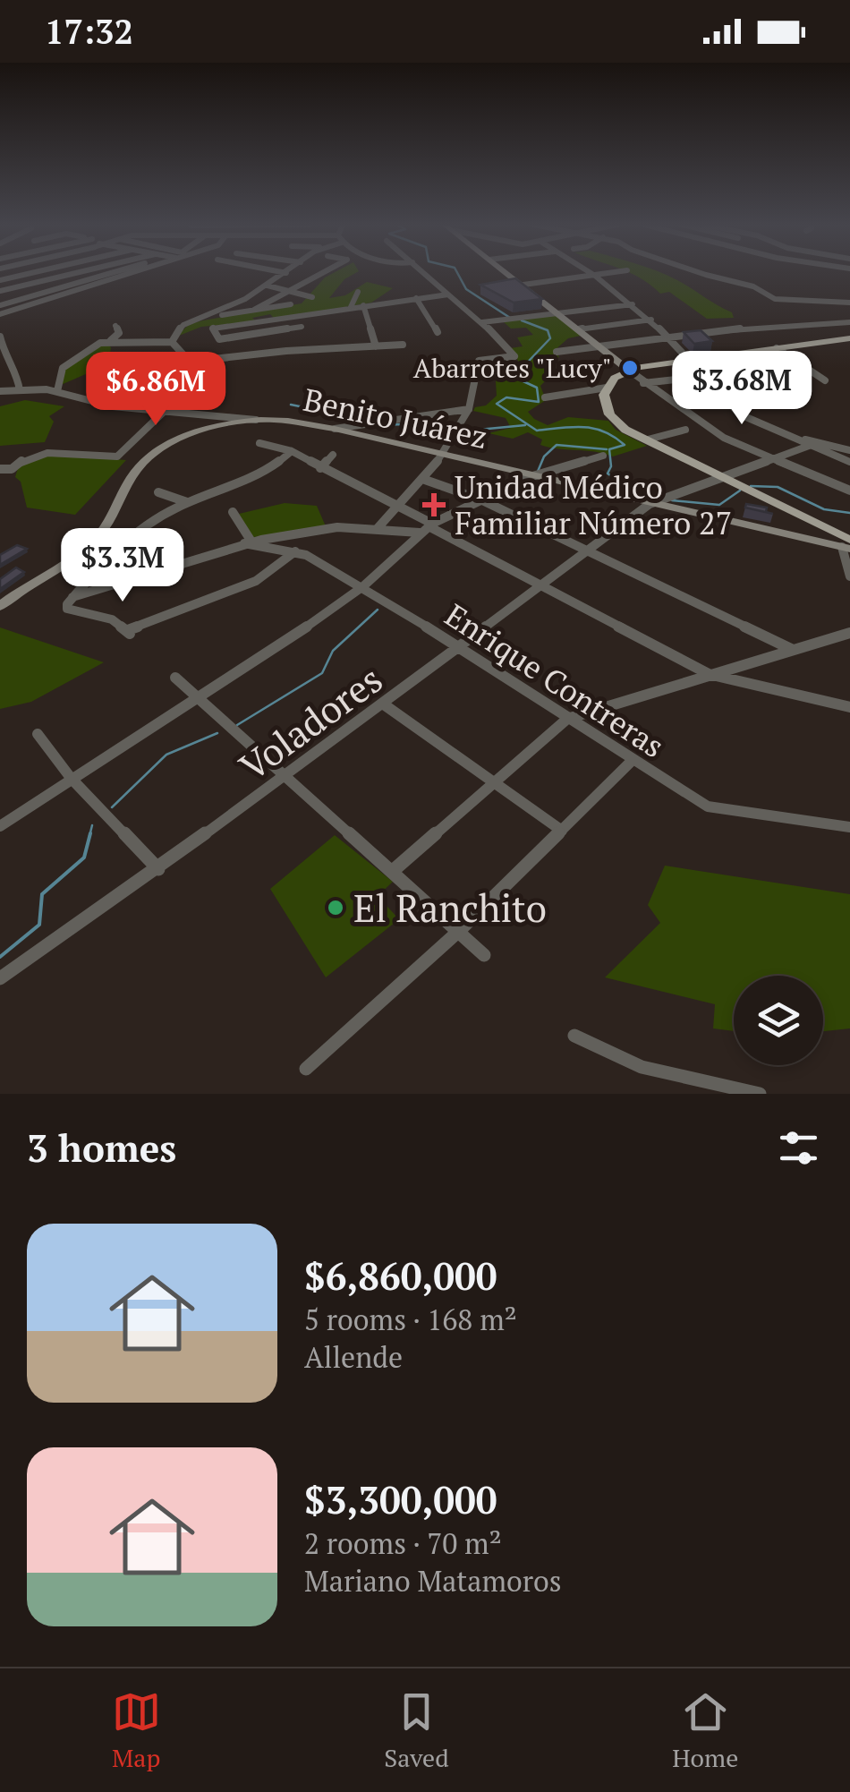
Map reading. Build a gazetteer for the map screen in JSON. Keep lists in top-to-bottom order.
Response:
{
  "streets": {
    "street": ["Benito Juárez", "Enrique Contreras", "Voladores"]
  },
  "crossings": [
    ["Benito Juárez", "Voladores"],
    ["Enrique Contreras", "Voladores"]
  ],
  "places": {
    "other": ["Abarrotes \"Lucy\"", "El Ranchito"],
    "health": ["Unidad Médico Familiar Número 27"]
  },
  "page": {
    "status": "17:32",
    "price": ["$3.68M", "$6.86M", "$3.3M"],
    "heading": "3 homes",
    "list": [
      {
        "name": "$6,860,000",
        "note": "5 rooms · 168 m² · Allende"
      },
      {
        "name": "$3,300,000",
        "note": "2 rooms · 70 m² · Mariano Matamoros"
      }
    ],
    "tabs": ["Map", "Saved", "Home"]
  }
}
